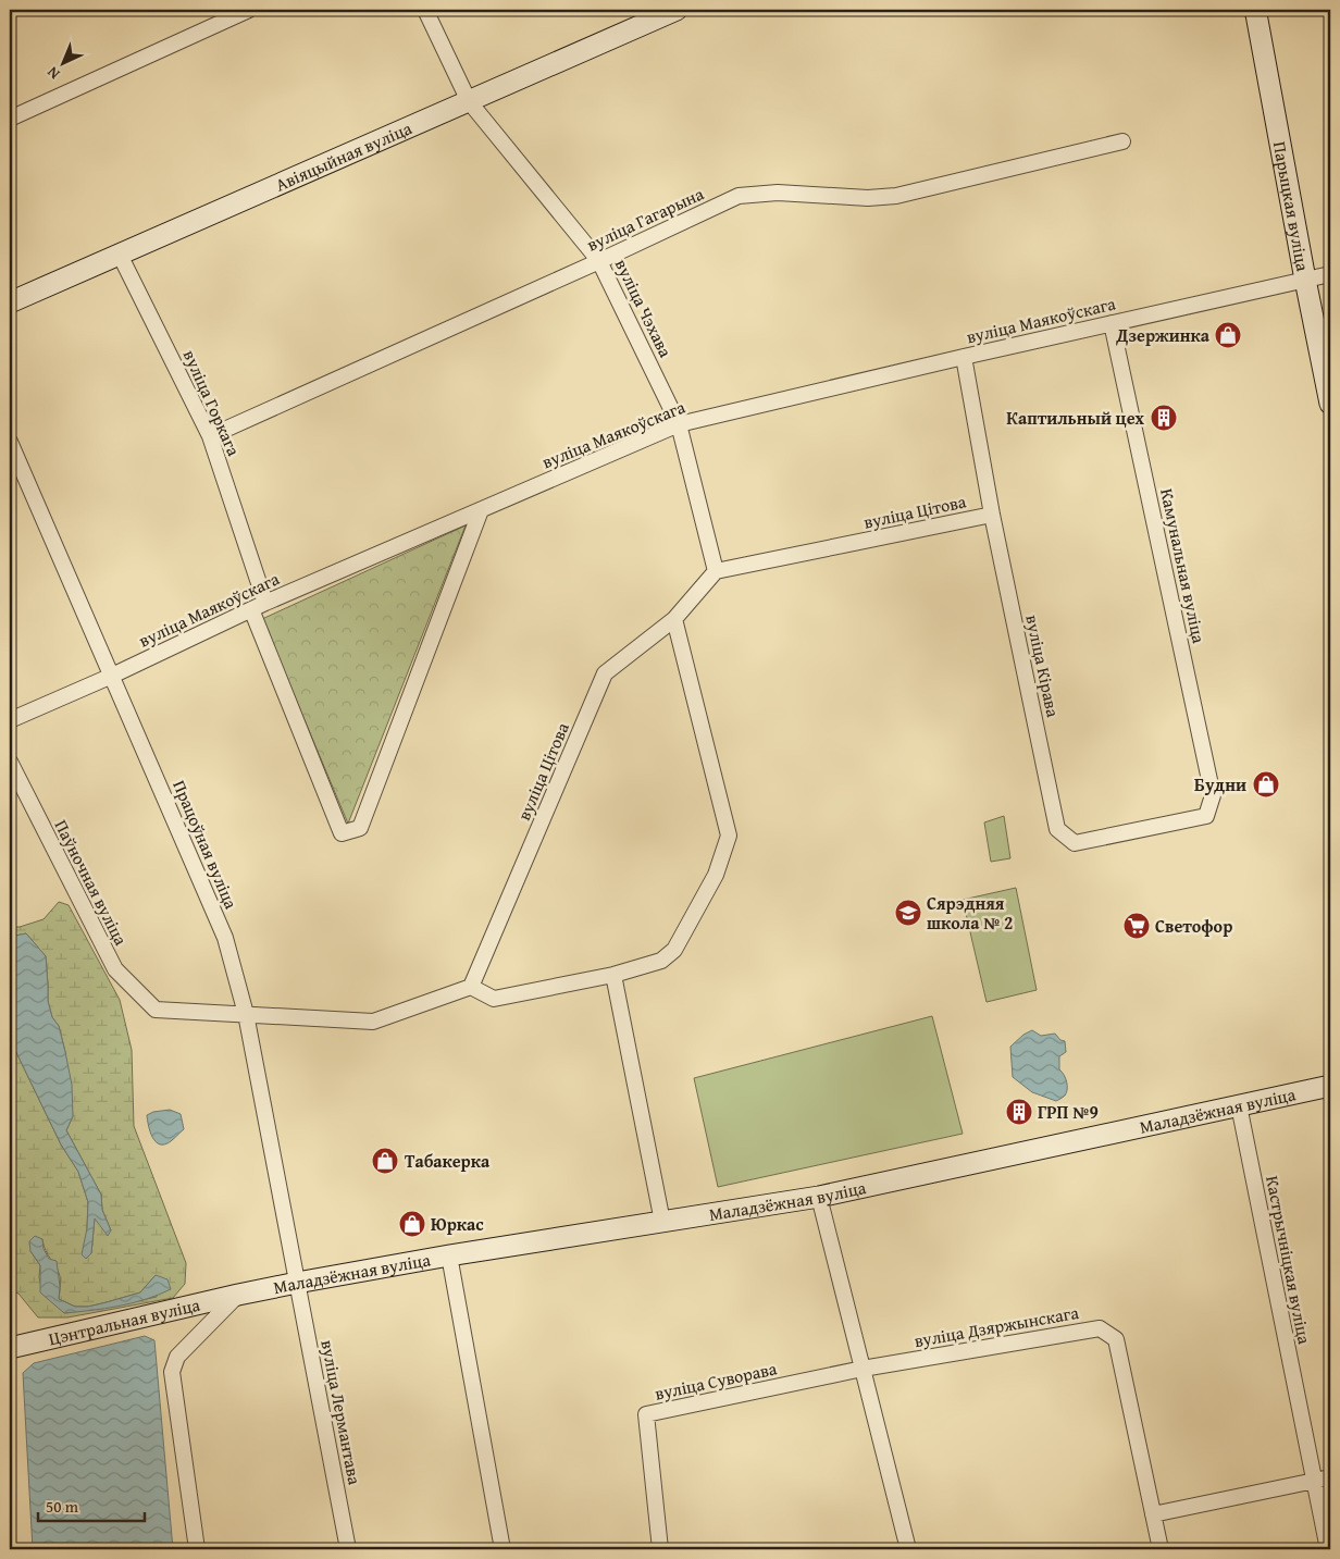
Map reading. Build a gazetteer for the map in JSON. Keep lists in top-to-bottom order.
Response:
{
  "streets": {
    "street": [
      "Авіяцыйная вуліца",
      "Парыцкая вуліца",
      "вуліца Гагарына",
      "вуліца Чэхава",
      "вуліца Маякоўскага",
      "вуліца Горкага",
      "вуліца Цітова",
      "Камунальная вуліца",
      "вуліца Кірава",
      "Працоўная вуліца",
      "Паўночная вуліца",
      "Маладзёжная вуліца",
      "Кастрычніцкая вуліца",
      "Цэнтральная вуліца",
      "вуліца Дзяржынскага",
      "вуліца Суворава",
      "вуліца Лермантава"
    ]
  },
  "crossings": [
    ["Авіяцыйная вуліца", "вуліца Чэхава"],
    ["Авіяцыйная вуліца", "вуліца Горкага"],
    ["Парыцкая вуліца", "вуліца Маякоўскага"],
    ["вуліца Гагарына", "вуліца Чэхава"],
    ["вуліца Гагарына", "вуліца Горкага"],
    ["вуліца Чэхава", "вуліца Маякоўскага"],
    ["вуліца Чэхава", "вуліца Цітова"],
    ["вуліца Маякоўскага", "вуліца Горкага"],
    ["вуліца Маякоўскага", "Камунальная вуліца"],
    ["вуліца Маякоўскага", "вуліца Кірава"],
    ["вуліца Маякоўскага", "Працоўная вуліца"],
    ["вуліца Цітова", "вуліца Кірава"],
    ["Камунальная вуліца", "вуліца Кірава"],
    ["Працоўная вуліца", "Паўночная вуліца"],
    ["Працоўная вуліца", "Маладзёжная вуліца"],
    ["Працоўная вуліца", "вуліца Лермантава"],
    ["Маладзёжная вуліца", "Кастрычніцкая вуліца"],
    ["Маладзёжная вуліца", "Цэнтральная вуліца"],
    ["Маладзёжная вуліца", "вуліца Лермантава"],
    ["вуліца Дзяржынскага", "вуліца Суворава"]
  ],
  "places": {
    "shop": [
      "Дзержинка",
      "Будни",
      "Табакерка",
      "Юркас"
    ],
    "building": ["Каптильный цех", "ГРП №9"],
    "school or university": ["Сярэдняя школа № 2"],
    "supermarket": ["Светофор"]
  },
  "scale_bar": "50 m",
  "north": "bottom left"
}
